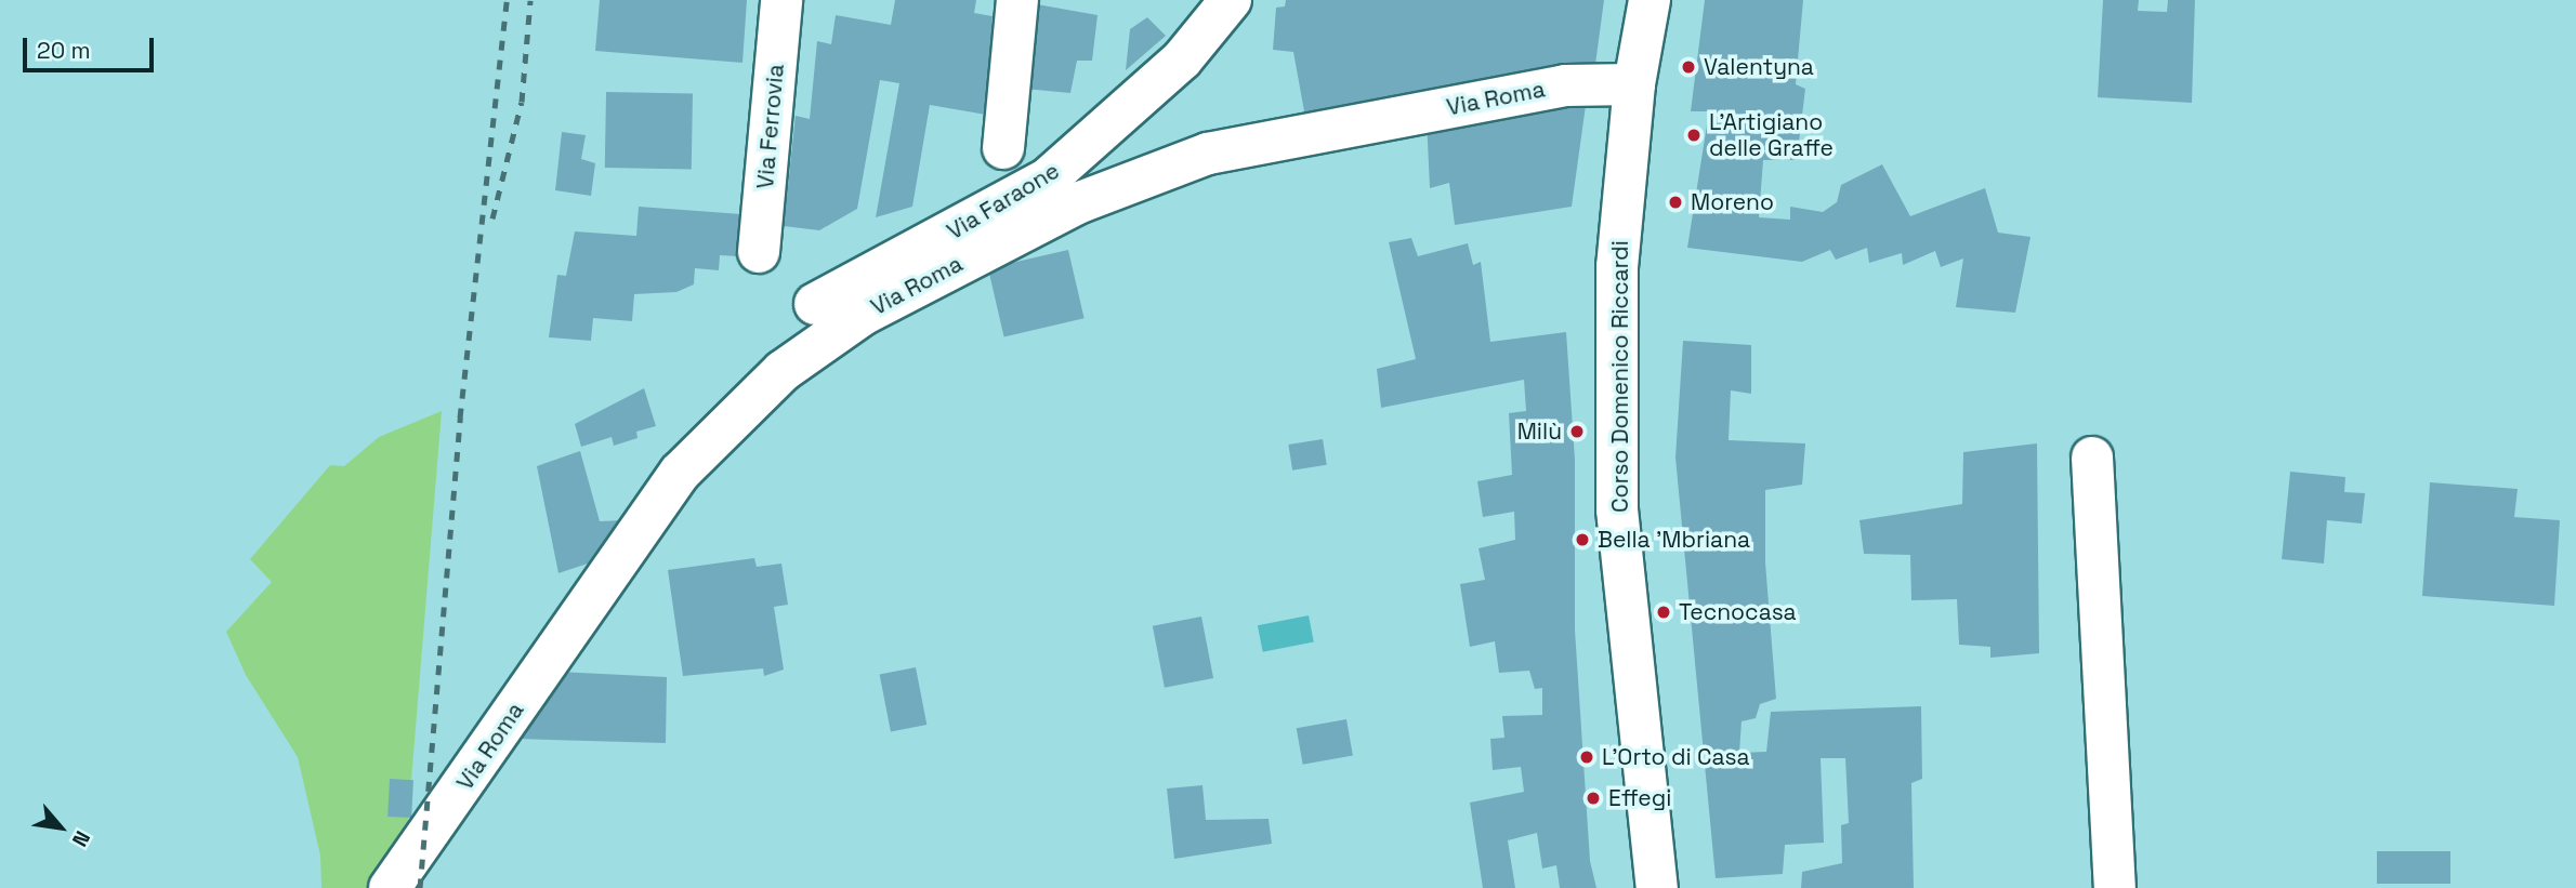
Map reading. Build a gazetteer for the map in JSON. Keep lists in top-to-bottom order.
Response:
{
  "streets": {
    "street": [
      "Via Roma",
      "Via Ferrovia",
      "Via Faraone",
      "Corso Domenico Riccardi"
    ]
  },
  "crossings": [
    ["Via Roma", "Corso Domenico Riccardi"]
  ],
  "places": [
    "Valentyna",
    "L'Artigiano delle Graffe",
    "Moreno",
    "Milù",
    "Bella 'Mbriana",
    "Tecnocasa",
    "L'Orto di Casa",
    "Effegi"
  ],
  "scale_bar": "20 m",
  "north": "bottom right"
}
